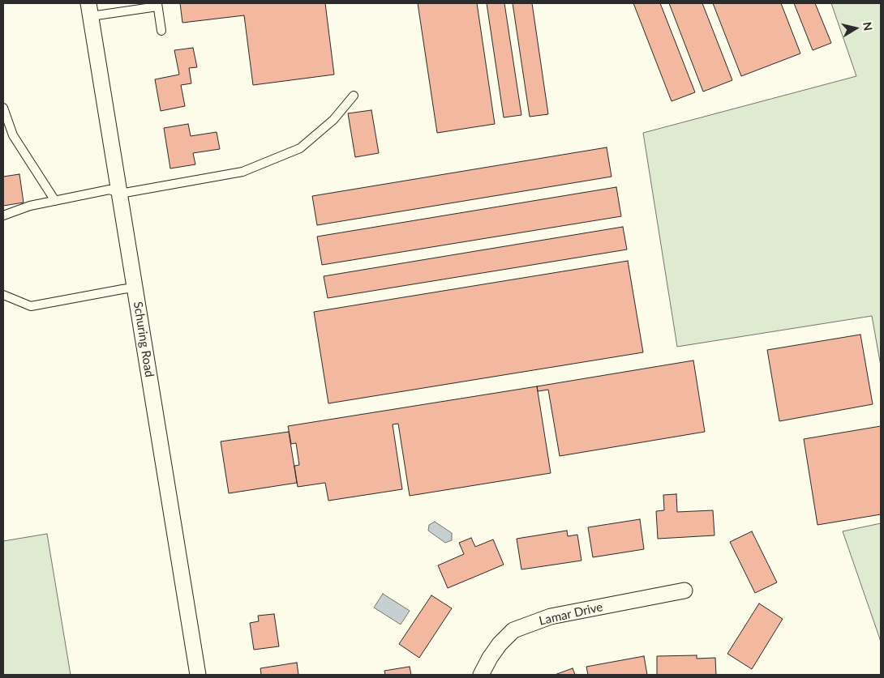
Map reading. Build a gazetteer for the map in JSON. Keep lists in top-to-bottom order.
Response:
{
  "streets": {
    "street": ["Schuring Road", "Lamar Drive"]
  },
  "north": "right"
}
